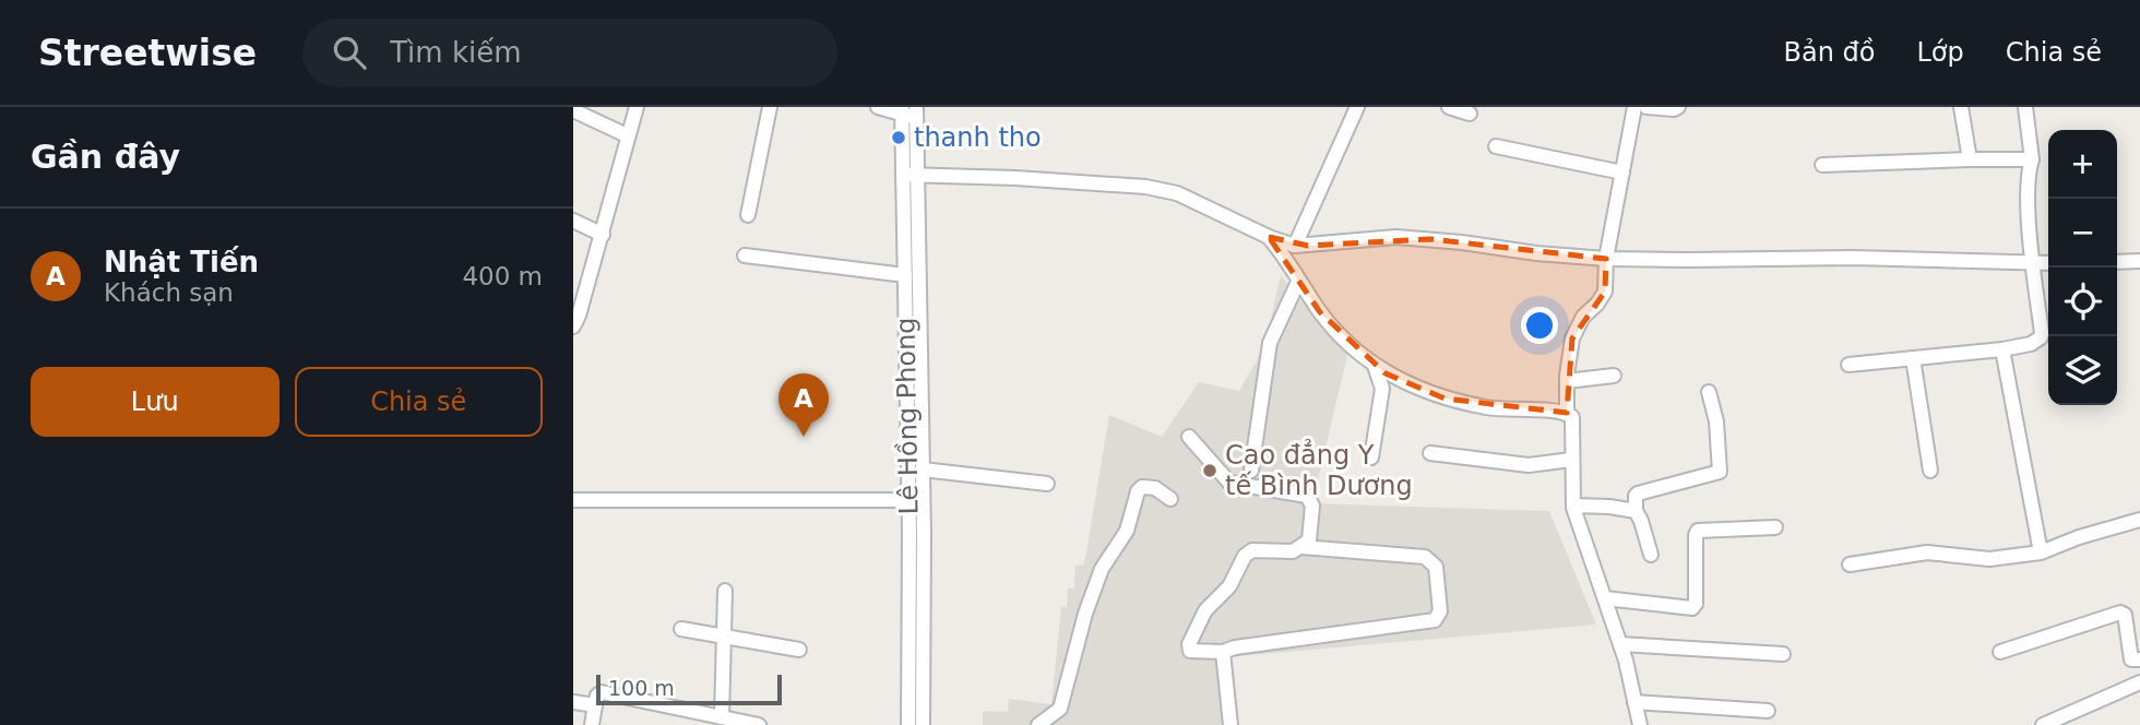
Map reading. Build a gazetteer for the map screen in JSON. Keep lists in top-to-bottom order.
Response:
{
  "streets": {
    "street": ["Lê Hồng Phong"]
  },
  "places": ["thanh tho", "Cao đẳng Y tế Bình Dương"],
  "scale_bar": "100 m",
  "page": {
    "header": "Streetwise",
    "search": "Tìm kiếm",
    "nav": ["Bản đồ", "Lớp", "Chia sẻ"],
    "heading": "Gần đây",
    "map_buttons": ["+", "−"],
    "list": [
      {
        "mark": "A",
        "name": "Nhật Tiến",
        "note": "Khách sạn",
        "value": "400 m"
      }
    ],
    "buttons": ["Lưu", "Chia sẻ"],
    "pins": "A",
    "scale": "100 m"
  }
}
